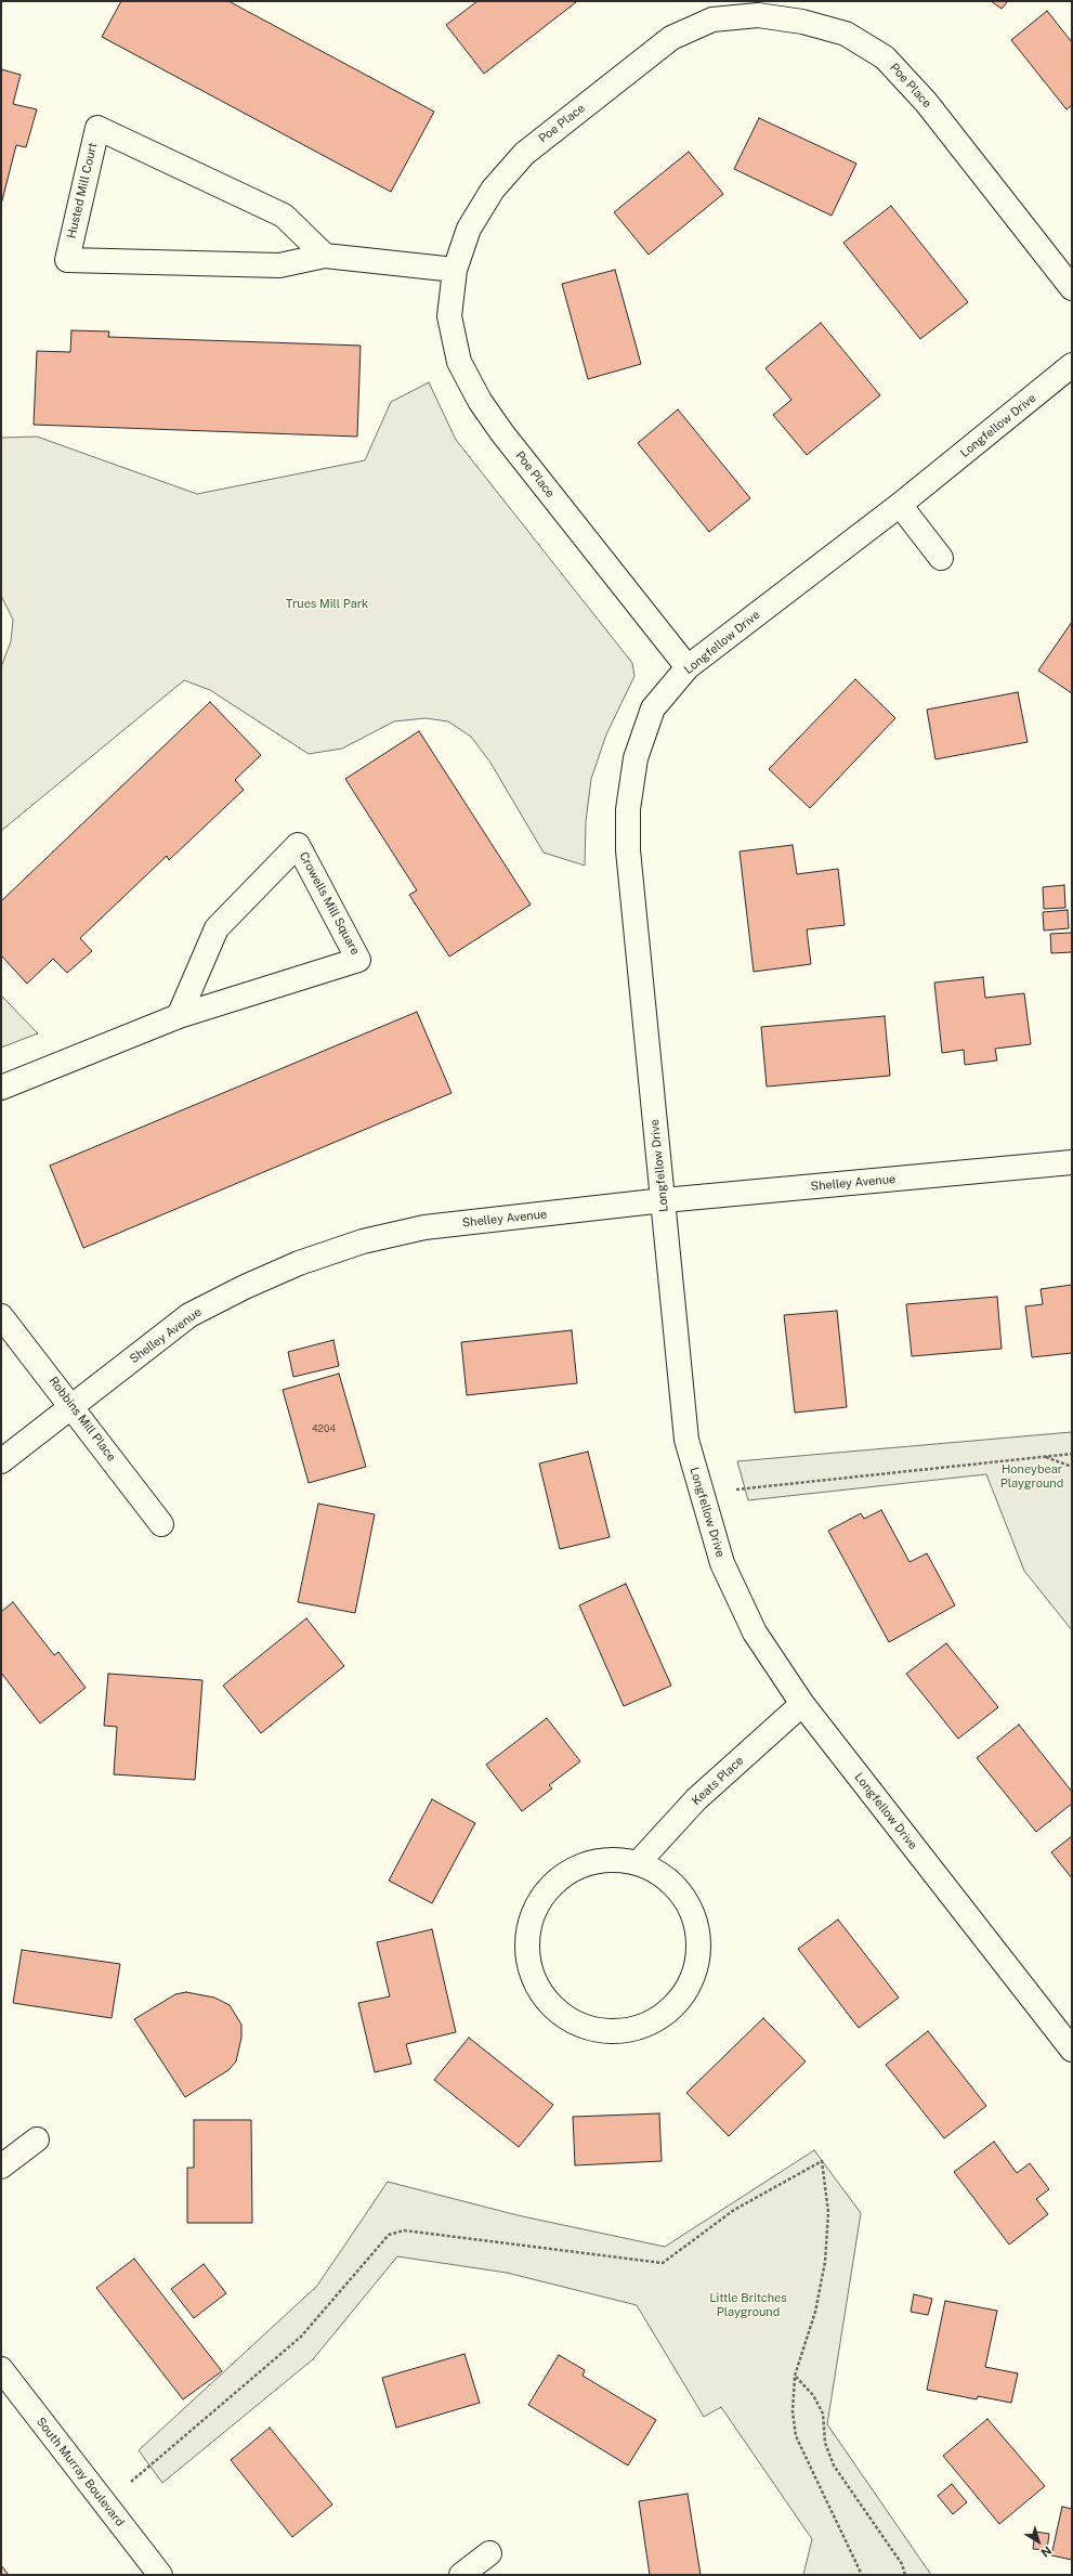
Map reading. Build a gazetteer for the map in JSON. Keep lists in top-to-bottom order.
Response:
{
  "streets": {
    "street": [
      "Poe Place",
      "Husted Mill Court",
      "Longfellow Drive",
      "Crowells Mill Square",
      "Shelley Avenue",
      "Robbins Mill Place",
      "Keats Place",
      "South Murray Boulevard"
    ]
  },
  "crossings": [
    ["Poe Place", "Husted Mill Court"],
    ["Poe Place", "Longfellow Drive"],
    ["Longfellow Drive", "Shelley Avenue"],
    ["Longfellow Drive", "Keats Place"],
    ["Shelley Avenue", "Robbins Mill Place"]
  ],
  "parks": ["Trues Mill Park", "Honeybear Playground", "Little Britches Playground"],
  "house_numbers": ["4204"],
  "north": "bottom right"
}
